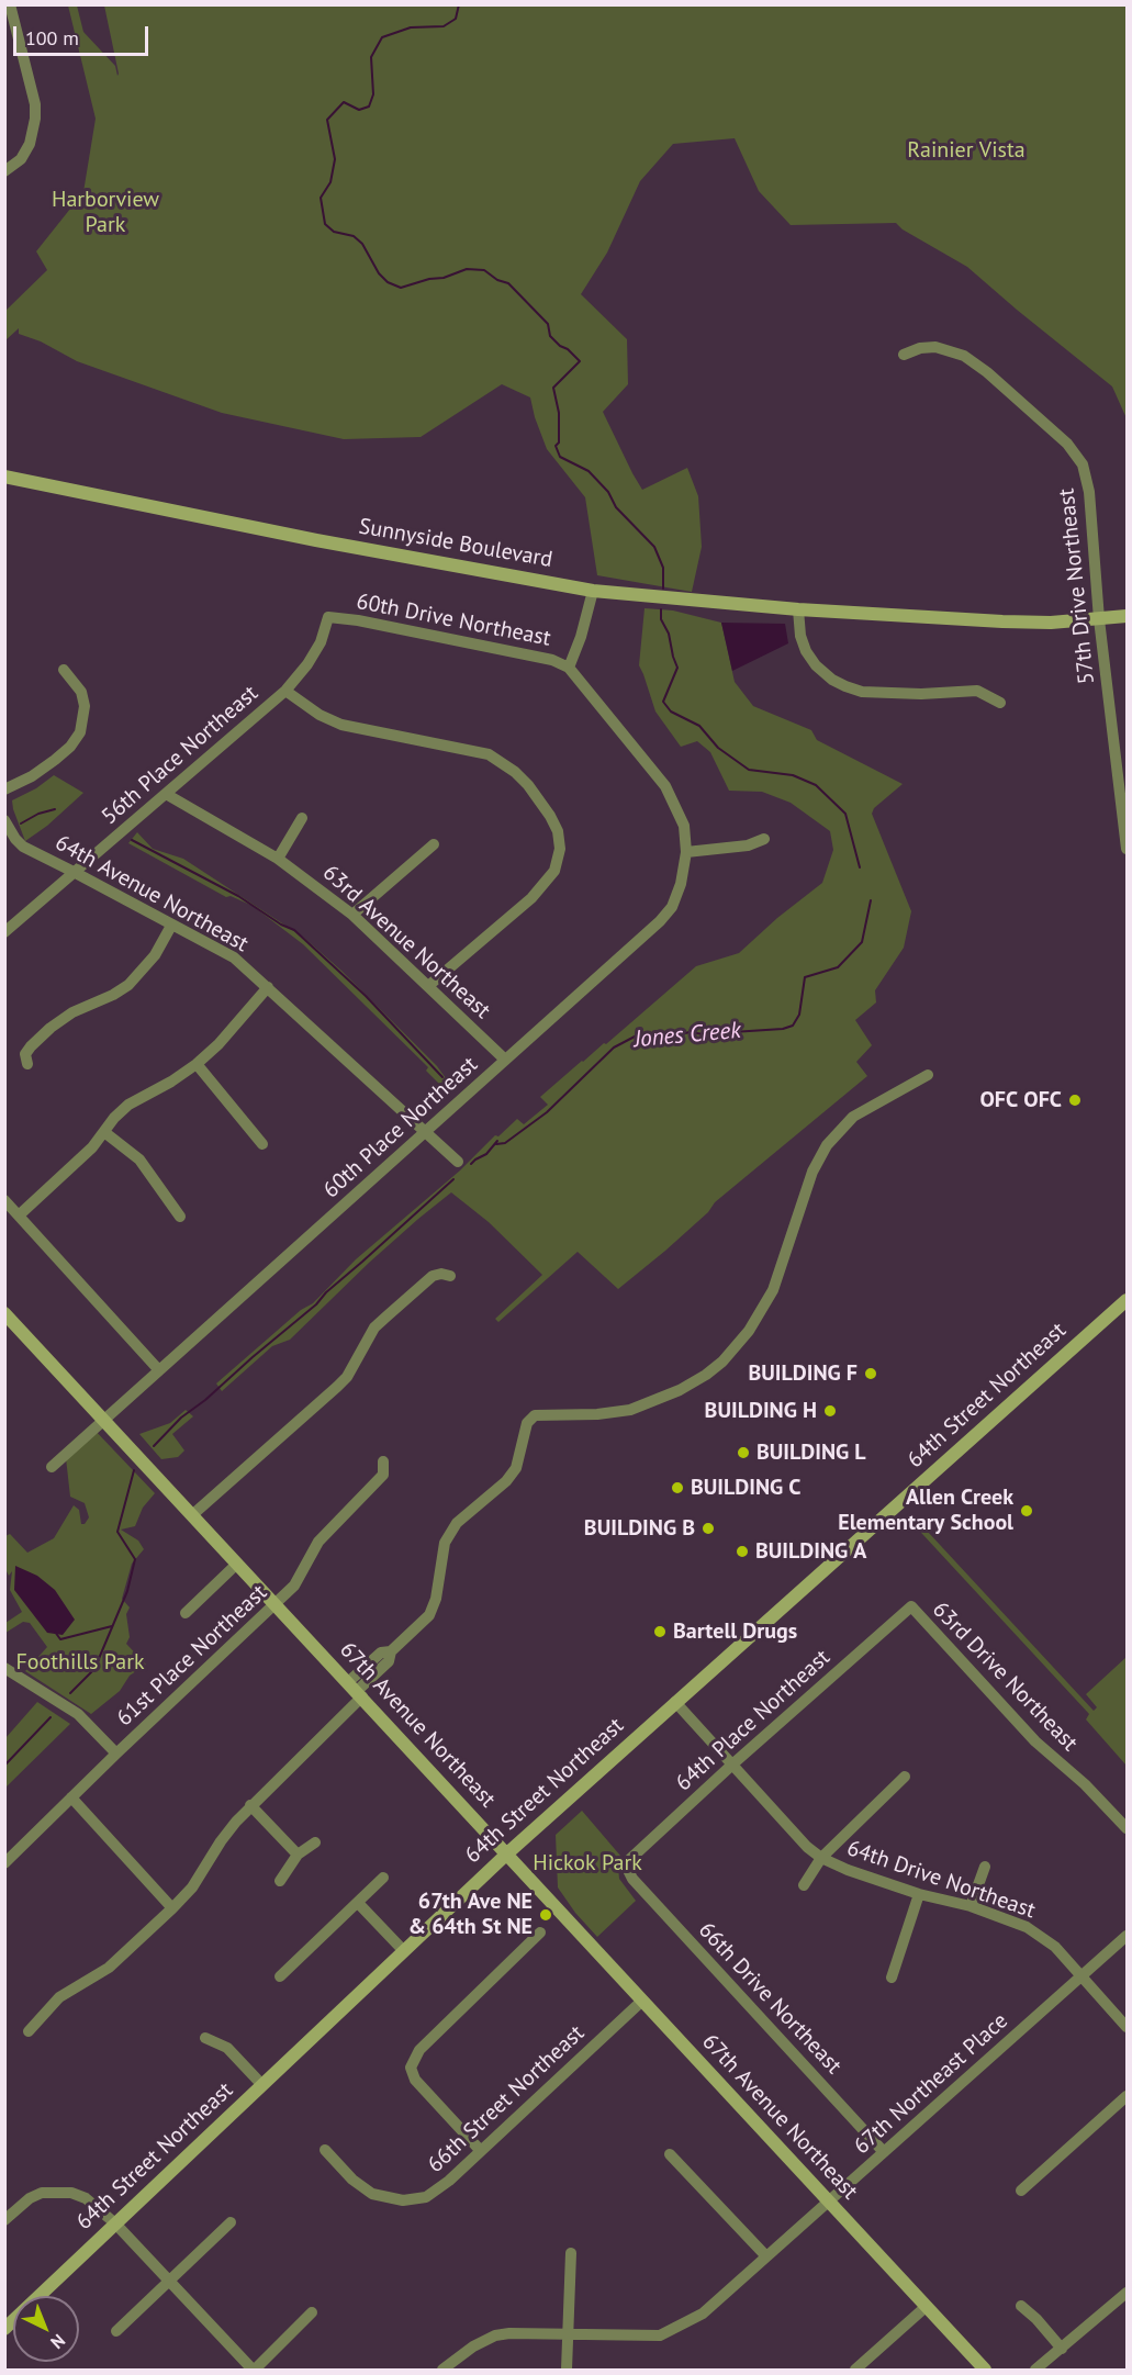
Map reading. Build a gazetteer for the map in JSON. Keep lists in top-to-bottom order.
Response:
{
  "streets": {
    "main road": ["Sunnyside Boulevard", "64th Street Northeast", "67th Avenue Northeast"],
    "street": [
      "57th Drive Northeast",
      "60th Drive Northeast",
      "56th Place Northeast",
      "64th Avenue Northeast",
      "63rd Avenue Northeast",
      "60th Place Northeast",
      "61st Place Northeast",
      "63rd Drive Northeast",
      "64th Place Northeast",
      "64th Drive Northeast",
      "66th Drive Northeast",
      "67th Northeast Place",
      "66th Street Northeast"
    ]
  },
  "crossings": [
    ["Sunnyside Boulevard", "57th Drive Northeast"],
    ["Sunnyside Boulevard", "60th Drive Northeast"],
    ["60th Drive Northeast", "56th Place Northeast"],
    ["60th Drive Northeast", "60th Place Northeast"],
    ["56th Place Northeast", "64th Avenue Northeast"],
    ["56th Place Northeast", "63rd Avenue Northeast"],
    ["64th Avenue Northeast", "60th Place Northeast"],
    ["63rd Avenue Northeast", "60th Place Northeast"],
    ["60th Place Northeast", "67th Avenue Northeast"],
    ["64th Street Northeast", "67th Avenue Northeast"],
    ["61st Place Northeast", "67th Avenue Northeast"],
    ["63rd Drive Northeast", "64th Place Northeast"],
    ["64th Place Northeast", "66th Drive Northeast"],
    ["67th Avenue Northeast", "67th Northeast Place"],
    ["67th Avenue Northeast", "66th Street Northeast"],
    ["64th Drive Northeast", "67th Northeast Place"],
    ["66th Drive Northeast", "67th Northeast Place"]
  ],
  "water": ["Jones Creek"],
  "parks": [
    "Rainier Vista",
    "Harborview Park",
    "Foothills Park",
    "Hickok Park"
  ],
  "places": [
    "OFC OFC",
    "BUILDING F",
    "BUILDING H",
    "BUILDING L",
    "BUILDING C",
    "Allen Creek Elementary School",
    "BUILDING B",
    "BUILDING A",
    "Bartell Drugs",
    "67th Ave NE & 64th St NE"
  ],
  "scale_bar": "100 m",
  "north": "bottom right"
}
